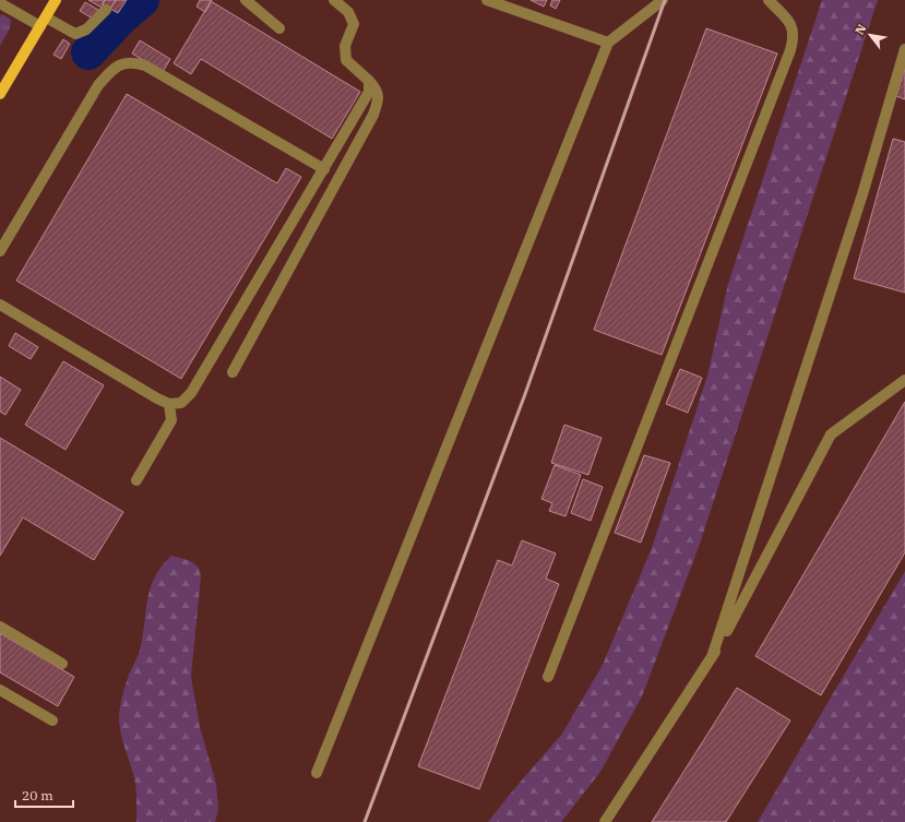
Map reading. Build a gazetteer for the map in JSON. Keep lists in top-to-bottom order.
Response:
{
  "scale_bar": "20 m",
  "north": "top left"
}
